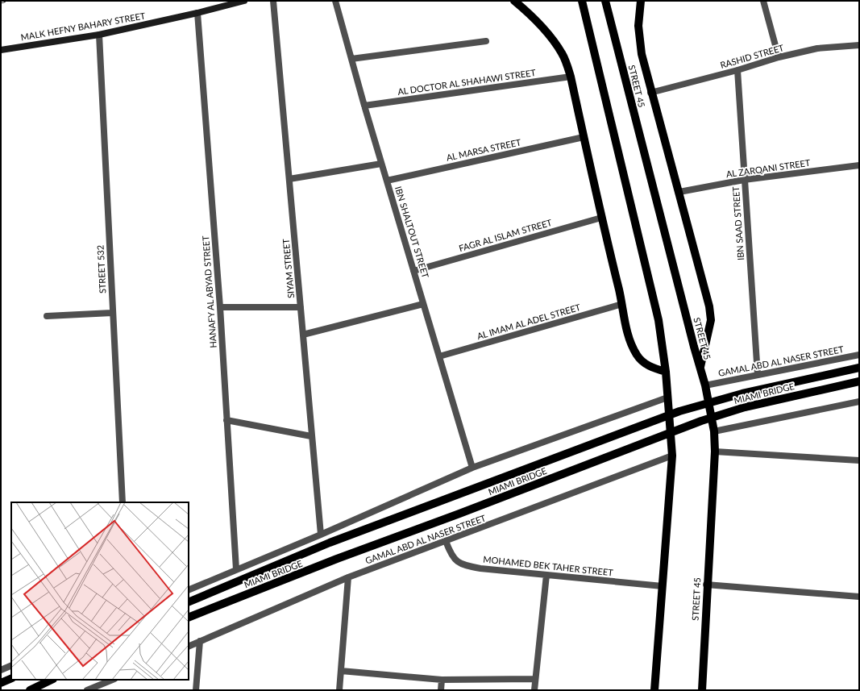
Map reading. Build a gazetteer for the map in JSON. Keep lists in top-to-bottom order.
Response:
{
  "streets": {
    "main road": ["STREET 45", "MIAMI BRIDGE"],
    "street": [
      "MALK HEFNY BAHARY STREET",
      "RASHID STREET",
      "AL DOCTOR AL SHAHAWI STREET",
      "AL MARSA STREET",
      "AL ZARQANI STREET",
      "IBN SAAD STREET",
      "IBN SHALTOUT STREET",
      "FAGR AL ISLAM STREET",
      "SIYAM STREET",
      "STREET 532",
      "HANAFY AL ABYAD STREET",
      "AL IMAM AL ADEL STREET",
      "GAMAL ABD AL NASER STREET",
      "MOHAMED BEK TAHER STREET"
    ]
  },
  "crossings": [
    ["MALK HEFNY BAHARY STREET", "STREET 532"],
    ["MALK HEFNY BAHARY STREET", "HANAFY AL ABYAD STREET"],
    ["RASHID STREET", "IBN SAAD STREET"],
    ["AL DOCTOR AL SHAHAWI STREET", "IBN SHALTOUT STREET"],
    ["STREET 45", "GAMAL ABD AL NASER STREET"],
    ["AL MARSA STREET", "IBN SHALTOUT STREET"],
    ["AL ZARQANI STREET", "IBN SAAD STREET"],
    ["IBN SAAD STREET", "GAMAL ABD AL NASER STREET"],
    ["IBN SHALTOUT STREET", "FAGR AL ISLAM STREET"],
    ["IBN SHALTOUT STREET", "AL IMAM AL ADEL STREET"],
    ["GAMAL ABD AL NASER STREET", "MOHAMED BEK TAHER STREET"]
  ]
}
